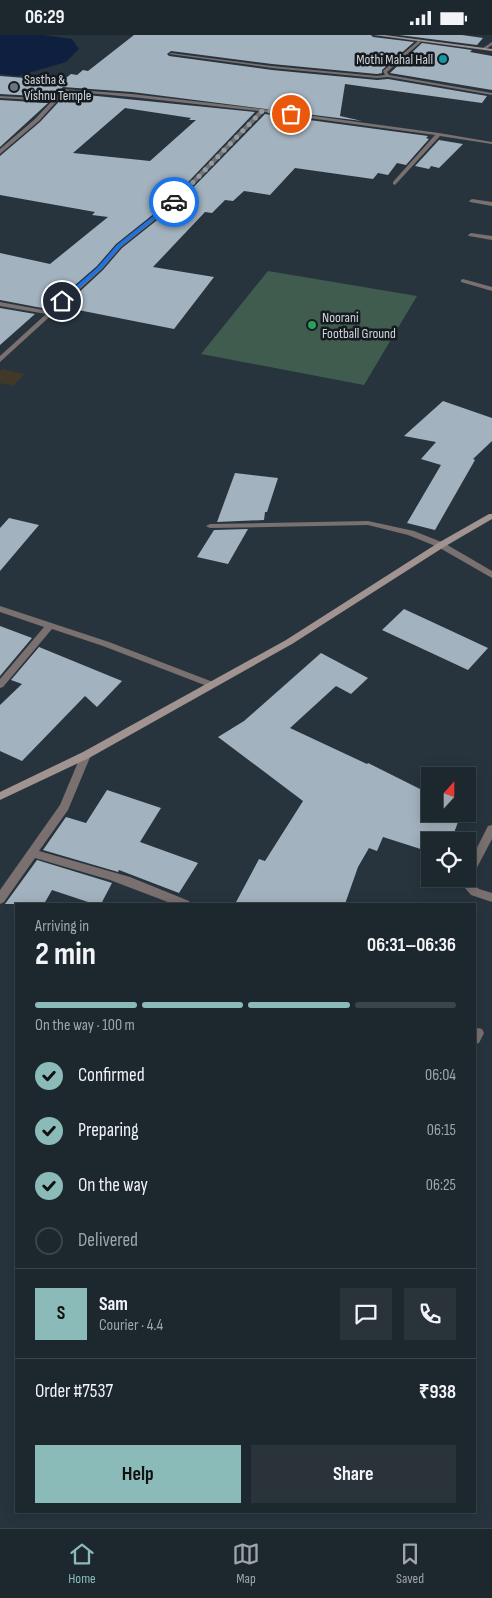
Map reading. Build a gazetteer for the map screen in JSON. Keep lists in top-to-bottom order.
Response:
{
  "places": ["Mothi Mahal Hall", "Sastha & Vishnu Temple", "Noorani Football Ground"],
  "north": "top",
  "page": {
    "status": "06:29",
    "heading": ["2 min", "Arriving in", "06:31–06:36"],
    "panel": [
      "Sam",
      "Courier · 4.4",
      "Order #7537",
      "₹938"
    ],
    "bar": "On the way · 100 m",
    "list": [
      ["Confirmed", "06:04"],
      ["Preparing", "06:15"],
      ["On the way", "06:25"],
      "Delivered"
    ],
    "round": "S",
    "buttons": ["Help", "Share"],
    "tabs": ["Home", "Map", "Saved"]
  }
}
